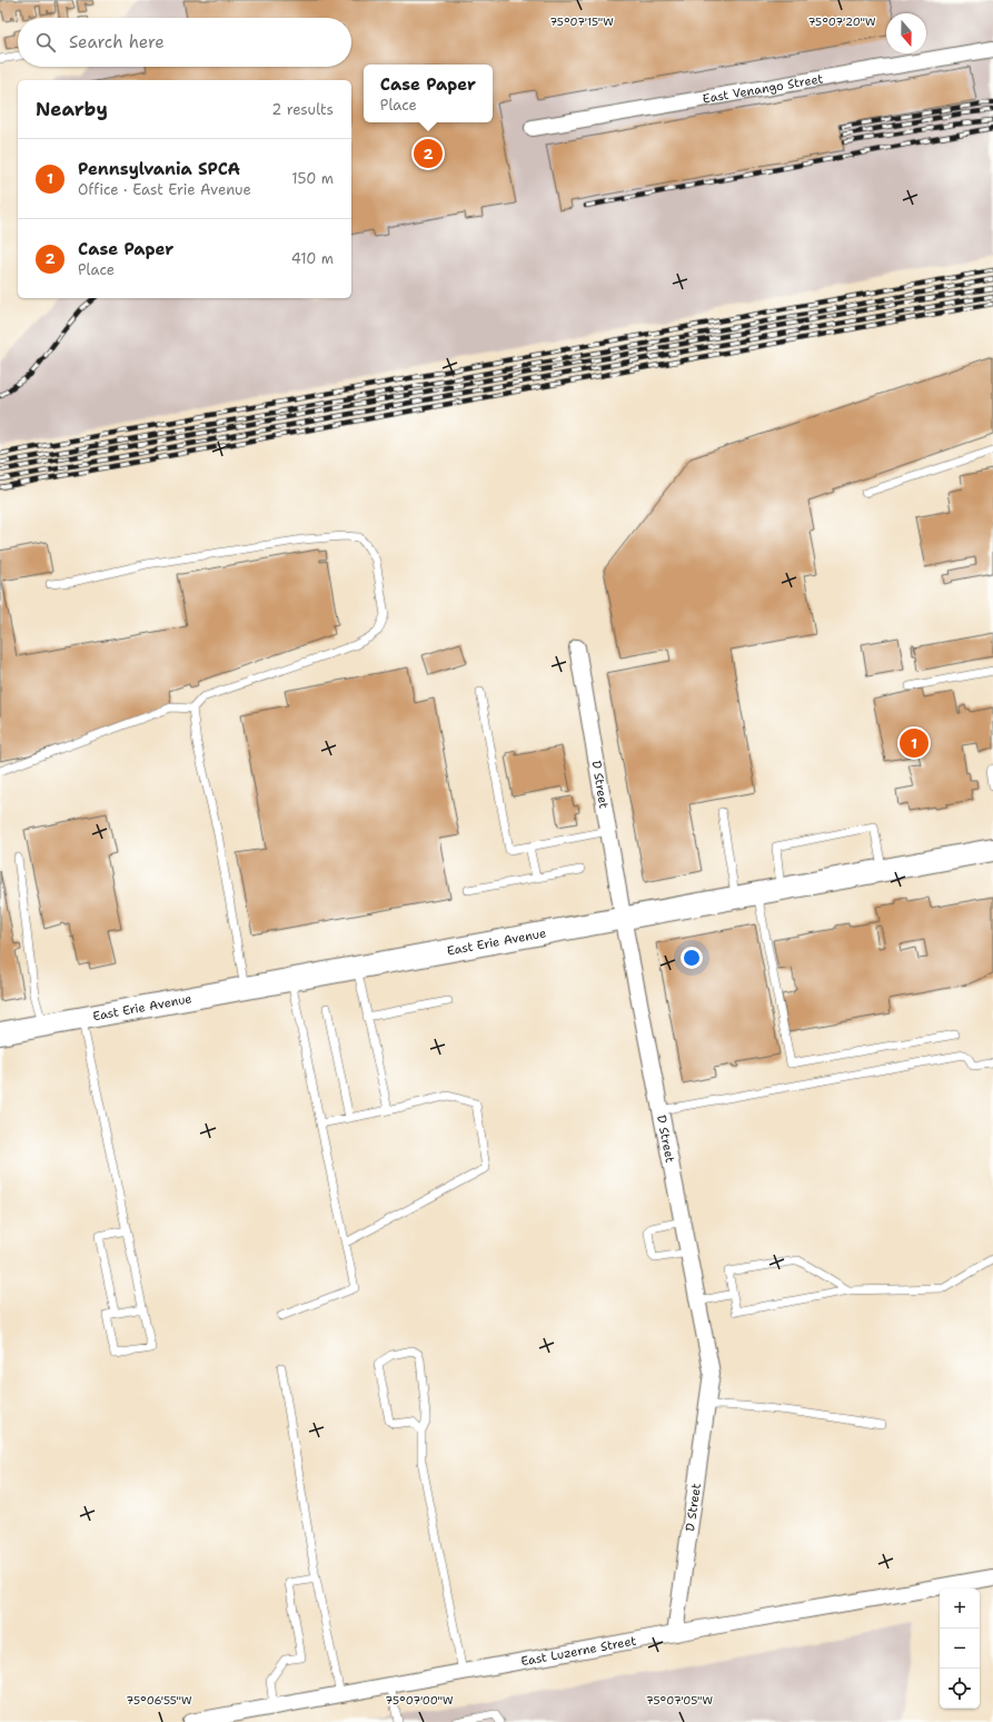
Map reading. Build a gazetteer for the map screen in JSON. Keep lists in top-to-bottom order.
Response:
{
  "streets": {
    "main road": ["East Erie Avenue"],
    "street": ["East Venango Street", "D Street", "East Luzerne Street"]
  },
  "crossings": [
    ["D Street", "East Erie Avenue"],
    ["D Street", "East Luzerne Street"]
  ],
  "north": "bottom",
  "page": {
    "search": "Search here",
    "popup": ["Case Paper", "Place"],
    "heading": ["Nearby", "2 results"],
    "pins": ["2", "1"],
    "list": [
      {
        "mark": "1",
        "name": "Pennsylvania SPCA",
        "note": "Office · East Erie Avenue",
        "value": "150 m"
      },
      {
        "mark": "2",
        "name": "Case Paper",
        "note": "Place",
        "value": "410 m"
      }
    ],
    "map_buttons": ["+", "−"]
  },
  "coordinates": [
    "75°07'15\"W",
    "75°07'20\"W",
    "75°06'55\"W",
    "75°07'00\"W",
    "75°07'05\"W"
  ]
}
